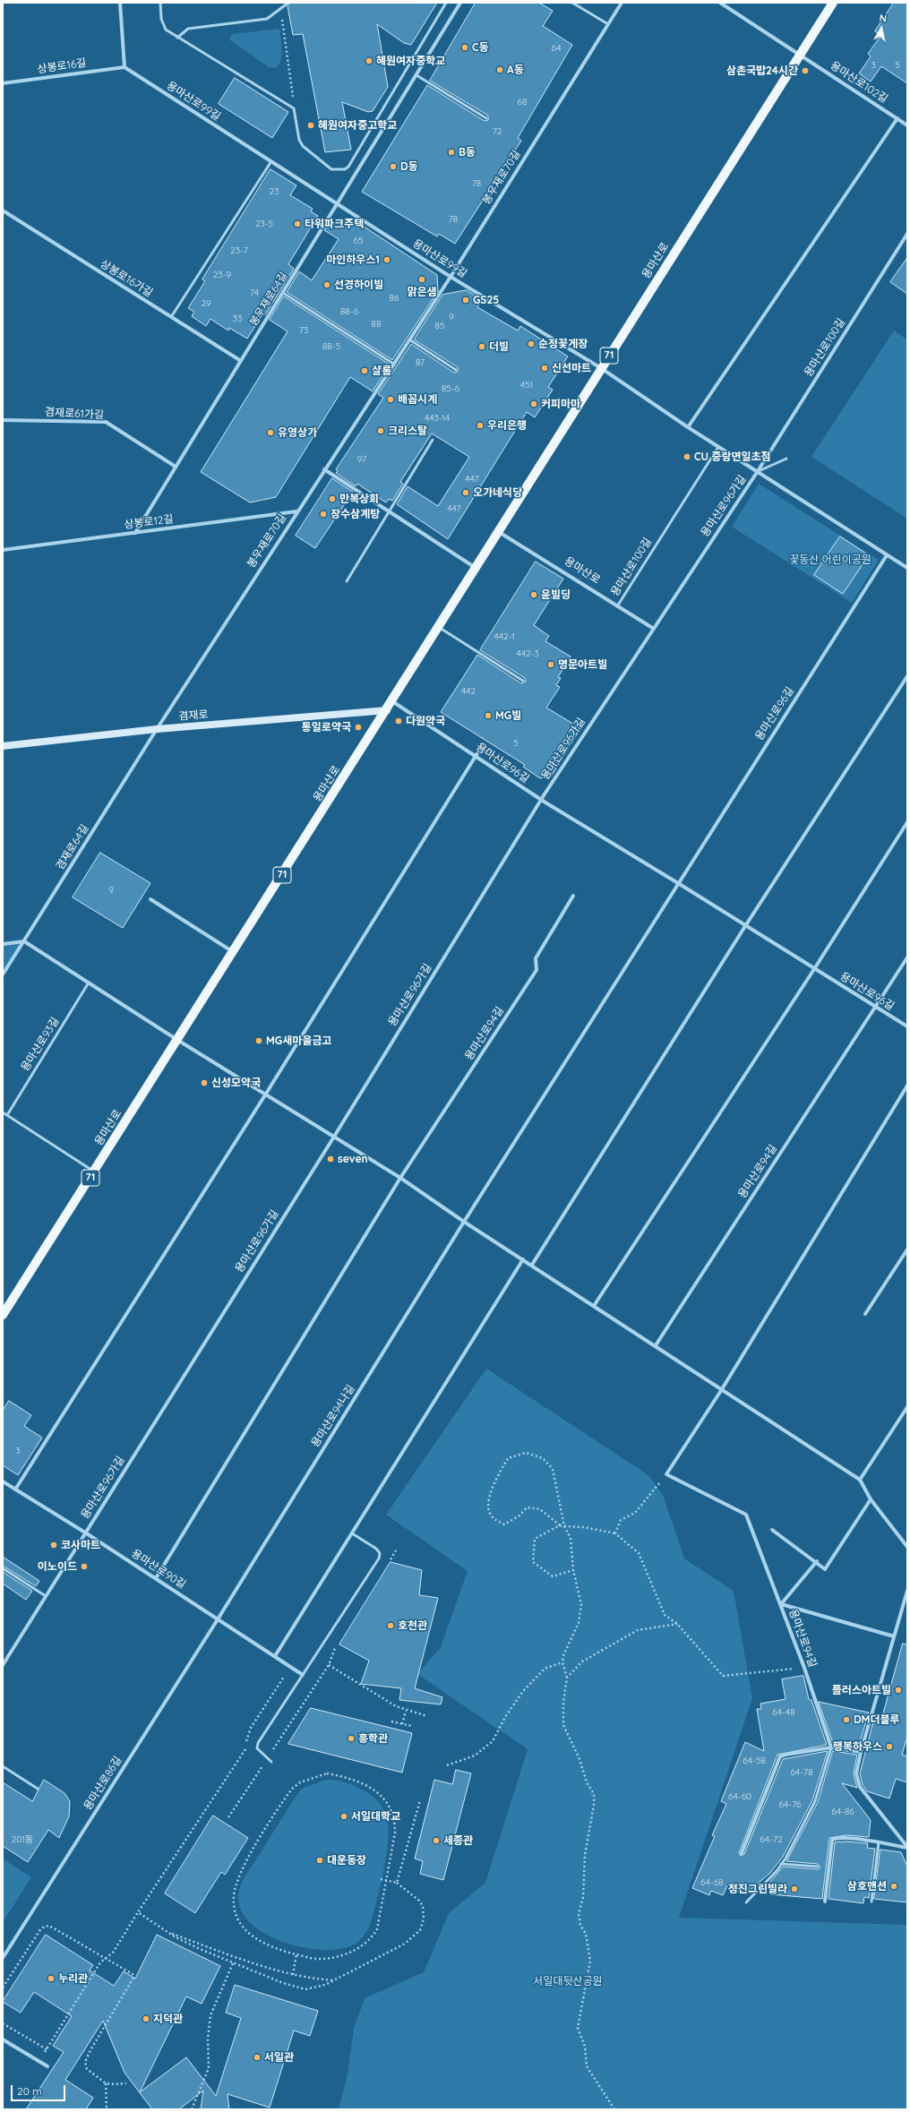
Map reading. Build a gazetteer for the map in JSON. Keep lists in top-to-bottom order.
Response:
{
  "streets": {
    "main road": ["용마산로", "71", "겸재로"],
    "street": [
      "상봉로16길",
      "용마산로102길",
      "용마산로99길",
      "봉우재로70길",
      "상봉로16가길",
      "봉우재로64길",
      "용마산로100길",
      "겸재로61가길",
      "용마산로96가길",
      "상봉로12길",
      "용마산로96길",
      "겸재로64길",
      "용마산로94길",
      "용마산로94나길",
      "용마산로90길",
      "용마산로86길"
    ],
    "lane": ["용마산로93길"]
  },
  "crossings": [
    ["상봉로16길", "용마산로99길"],
    ["용마산로102길", "용마산로"],
    ["용마산로99길", "봉우재로70길"],
    ["용마산로99길", "용마산로"],
    ["용마산로99길", "봉우재로64길"],
    ["봉우재로70길", "상봉로12길"],
    ["봉우재로70길", "겸재로"],
    ["봉우재로70길", "겸재로64길"],
    ["용마산로", "용마산로100길"],
    ["용마산로", "용마산로96가길"],
    ["용마산로", "용마산로96길"],
    ["용마산로", "겸재로"],
    ["상봉로16가길", "봉우재로64길"],
    ["봉우재로64길", "겸재로61가길"],
    ["봉우재로64길", "상봉로12길"],
    ["용마산로100길", "용마산로96가길"],
    ["용마산로96가길", "용마산로96길"],
    ["용마산로96가길", "용마산로90길"],
    ["용마산로96길", "용마산로94길"],
    ["겸재로", "겸재로64길"],
    ["용마산로94길", "용마산로90길"],
    ["용마산로94나길", "용마산로90길"],
    ["용마산로94나길", "용마산로86길"],
    ["용마산로90길", "용마산로86길"]
  ],
  "parks": ["꽃동산 어린이공원", "서일대뒷산공원"],
  "places": [
    "C동",
    "혜원여자중학교",
    "A동",
    "삼촌국밥24시간",
    "혜원여자중고학교",
    "B동",
    "D동",
    "타워파크주택",
    "마인하우스1",
    "맑은샘",
    "선경하이빌",
    "GS25",
    "순정꽃게장",
    "더빌",
    "신선마트",
    "샬롬",
    "배꼽시계",
    "커피마마",
    "우리은행",
    "크리스탈",
    "유영상가",
    "CU 중랑면일초점",
    "오가네식당",
    "만복상회",
    "장수삼계탕",
    "윤빌딩",
    "명문아트빌",
    "MG빌",
    "다원약국",
    "통일로약국",
    "MG새마을금고",
    "신성모약국",
    "seven",
    "코사마트",
    "이노이드",
    "호천관",
    "플러스아트빌",
    "DM더블루",
    "흥학관",
    "행복하우스",
    "서일대학교",
    "세종관",
    "대운동장",
    "삼호맨션",
    "정진그린빌라",
    "누리관",
    "지덕관",
    "서일관"
  ],
  "house_numbers": [
    "64",
    "3",
    "5",
    "68",
    "72",
    "78",
    "23",
    "78",
    "23-5",
    "65",
    "23-7",
    "23-9",
    "74",
    "86",
    "29",
    "88-6",
    "9",
    "33",
    "88",
    "85",
    "73",
    "88-5",
    "87",
    "451",
    "85-6",
    "443-14",
    "97",
    "447",
    "447",
    "442-1",
    "442-3",
    "442",
    "5",
    "9",
    "3",
    "64-48",
    "64-58",
    "64-78",
    "64-60",
    "64-76",
    "64-86",
    "201동",
    "64-72",
    "64-68"
  ],
  "scale_bar": "20 m",
  "north": "top"
}
